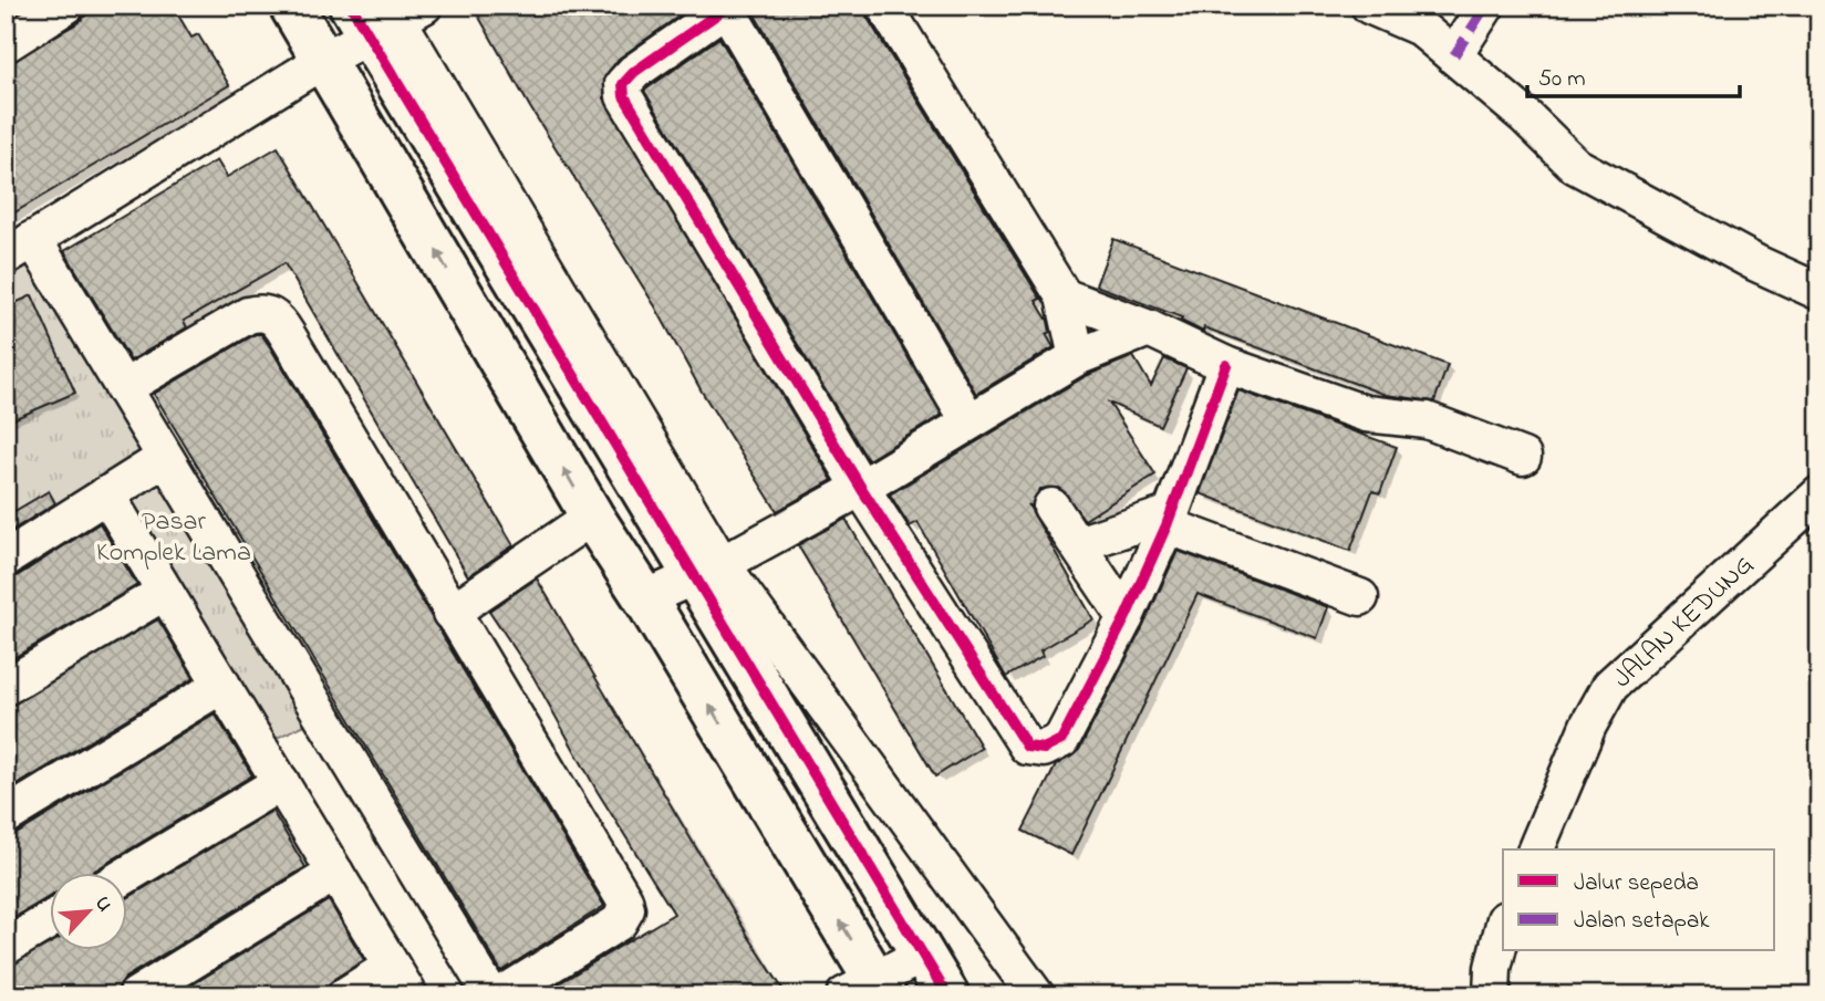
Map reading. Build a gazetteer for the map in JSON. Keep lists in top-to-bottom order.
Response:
{
  "streets": {
    "street": ["JALAN KEDUNG"]
  },
  "parks": ["Pasar Komplek Lama"],
  "legend": ["Jalur sepeda", "Jalan setapak"],
  "scale_bar": "50 m",
  "north": "top right"
}
